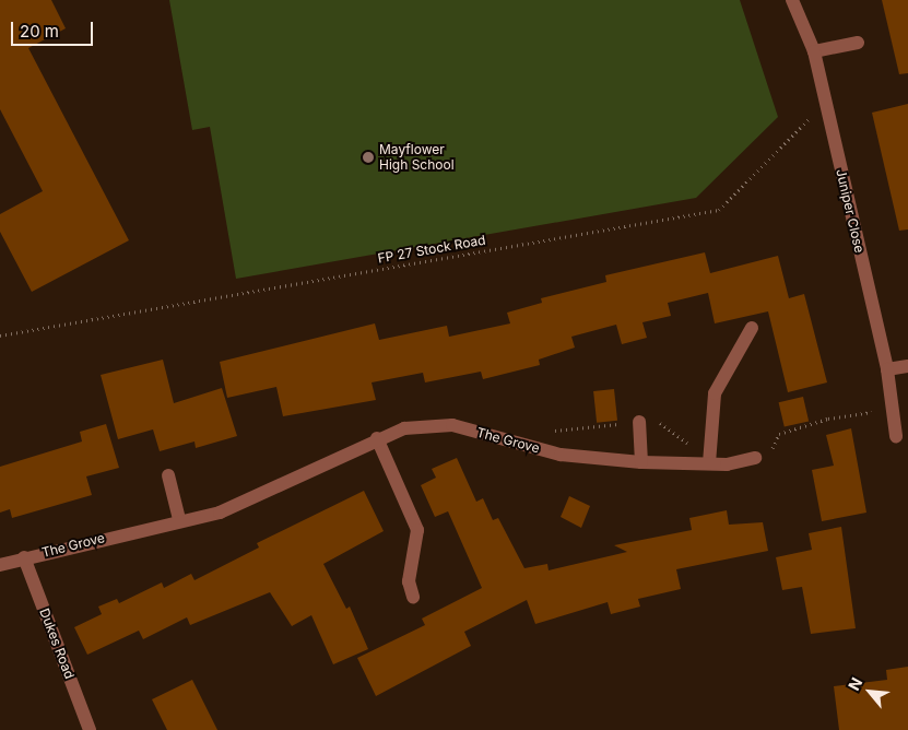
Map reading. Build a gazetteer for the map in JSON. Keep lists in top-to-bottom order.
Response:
{
  "streets": {
    "street": ["Juniper Close", "The Grove", "Dukes Road"],
    "path": ["FP 27 Stock Road"]
  },
  "crossings": [
    ["Juniper Close", "FP 27 Stock Road"],
    ["The Grove", "Dukes Road"]
  ],
  "places": ["Mayflower High School"],
  "scale_bar": "20 m",
  "north": "top left"
}
